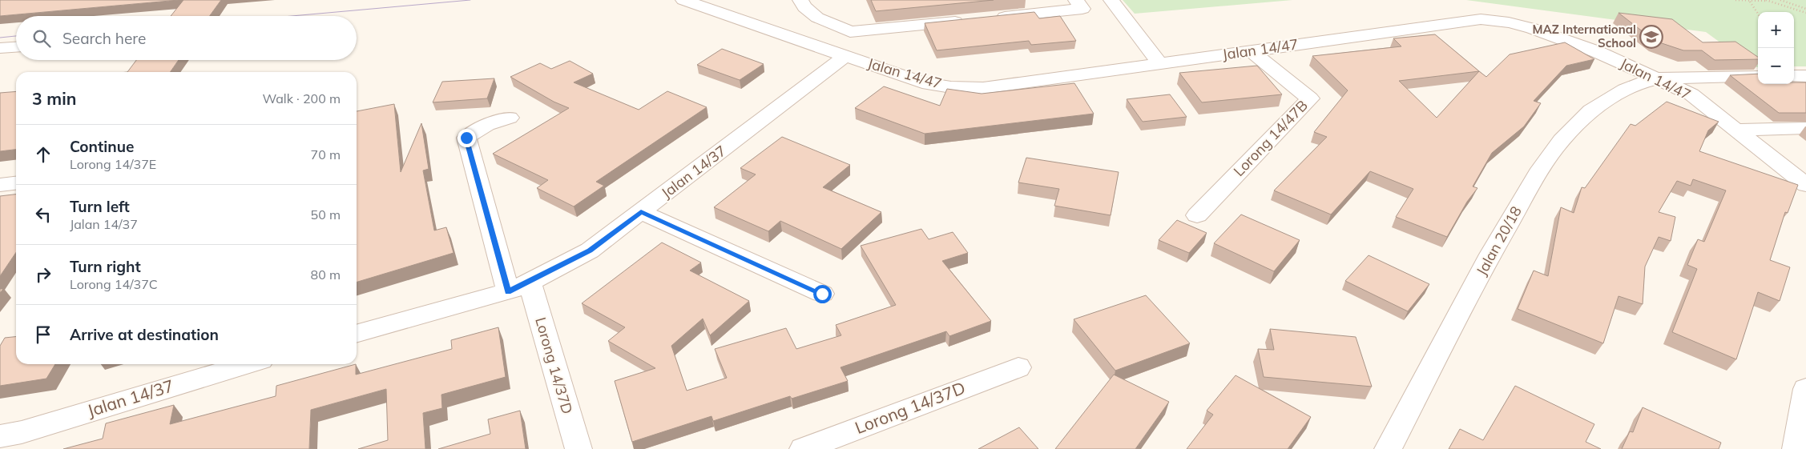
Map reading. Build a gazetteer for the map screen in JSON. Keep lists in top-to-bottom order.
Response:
{
  "streets": {
    "street": [
      "Jalan 14/47",
      "Lorong 14/47B",
      "Jalan 14/37",
      "Jalan 20/18",
      "Lorong 14/37D"
    ]
  },
  "crossings": [
    ["Jalan 14/47", "Lorong 14/47B"],
    ["Jalan 14/47", "Jalan 14/37"],
    ["Jalan 14/47", "Jalan 20/18"],
    ["Jalan 14/37", "Lorong 14/37D"]
  ],
  "places": {
    "school or university": ["MAZ International School"]
  },
  "page": {
    "map_buttons": ["+", "−"],
    "search": "Search here",
    "heading": ["3 min", "Walk · 200 m"],
    "list": [
      ["Continue", "Lorong 14/37E", "70 m"],
      ["Turn left", "Jalan 14/37", "50 m"],
      ["Turn right", "Lorong 14/37C", "80 m"],
      "Arrive at destination"
    ]
  }
}
